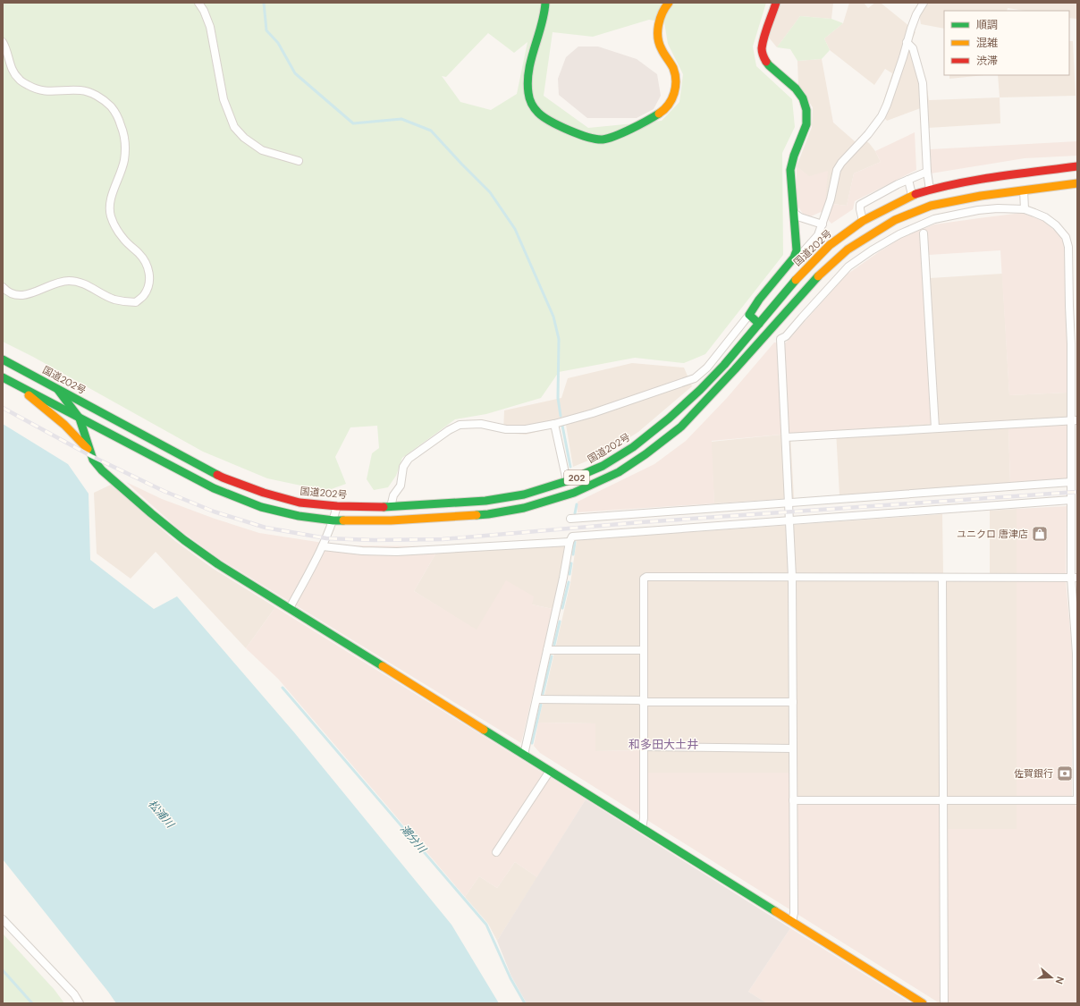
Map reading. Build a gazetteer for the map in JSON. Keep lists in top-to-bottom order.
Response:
{
  "streets": {
    "main road": ["国道202号", "202"]
  },
  "districts": ["和多田大土井"],
  "water": ["松浦川", "潮分川"],
  "places": {
    "shop": ["ユニクロ 唐津店"],
    "bank": ["佐賀銀行"]
  },
  "legend": ["順調", "混雑", "渋滞"],
  "north": "right"
}
